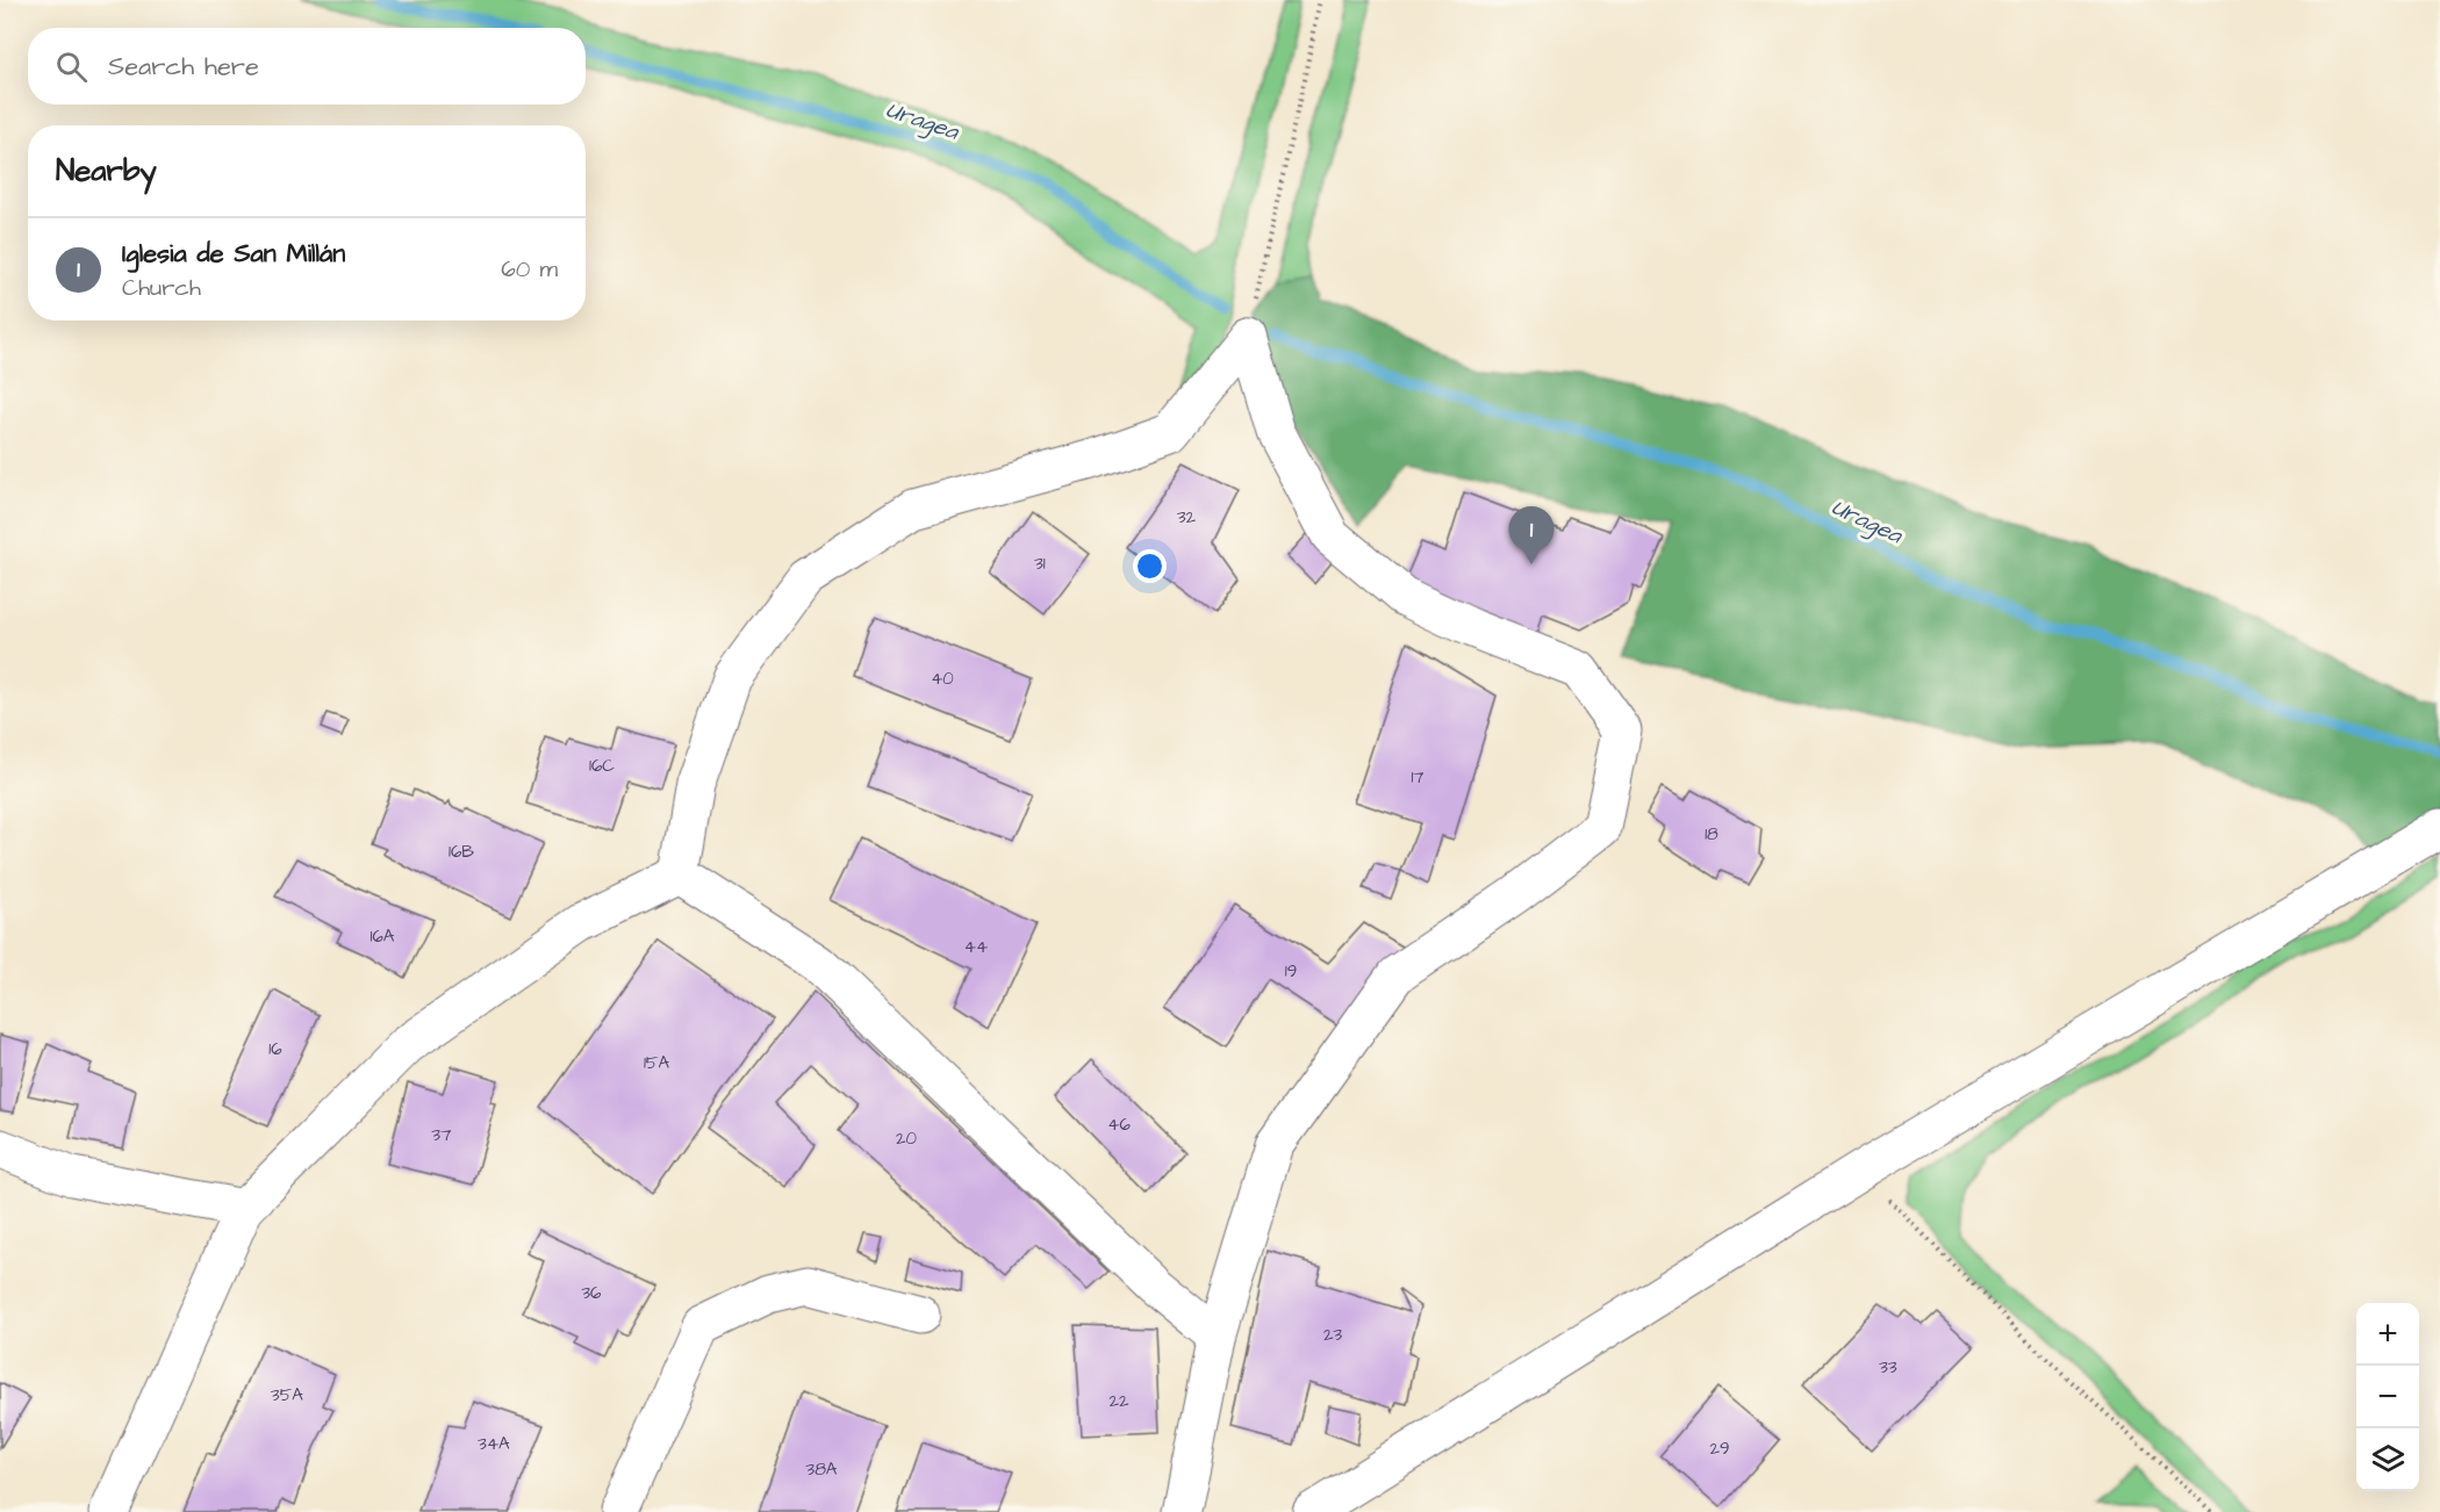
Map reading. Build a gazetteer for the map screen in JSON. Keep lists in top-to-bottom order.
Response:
{
  "water": ["Uragea"],
  "house_numbers": [
    "32",
    "31",
    "40",
    "16C",
    "17",
    "18",
    "16B",
    "16A",
    "44",
    "19",
    "16",
    "15A",
    "46",
    "37",
    "20",
    "36",
    "23",
    "33",
    "35A",
    "22",
    "34A",
    "29",
    "38A"
  ],
  "page": {
    "search": "Search here",
    "heading": "Nearby",
    "list": [
      {
        "mark": "1",
        "name": "Iglesia de San Millán",
        "note": "Church",
        "value": "60 m"
      }
    ],
    "pins": "1",
    "map_buttons": ["+", "−"]
  }
}
